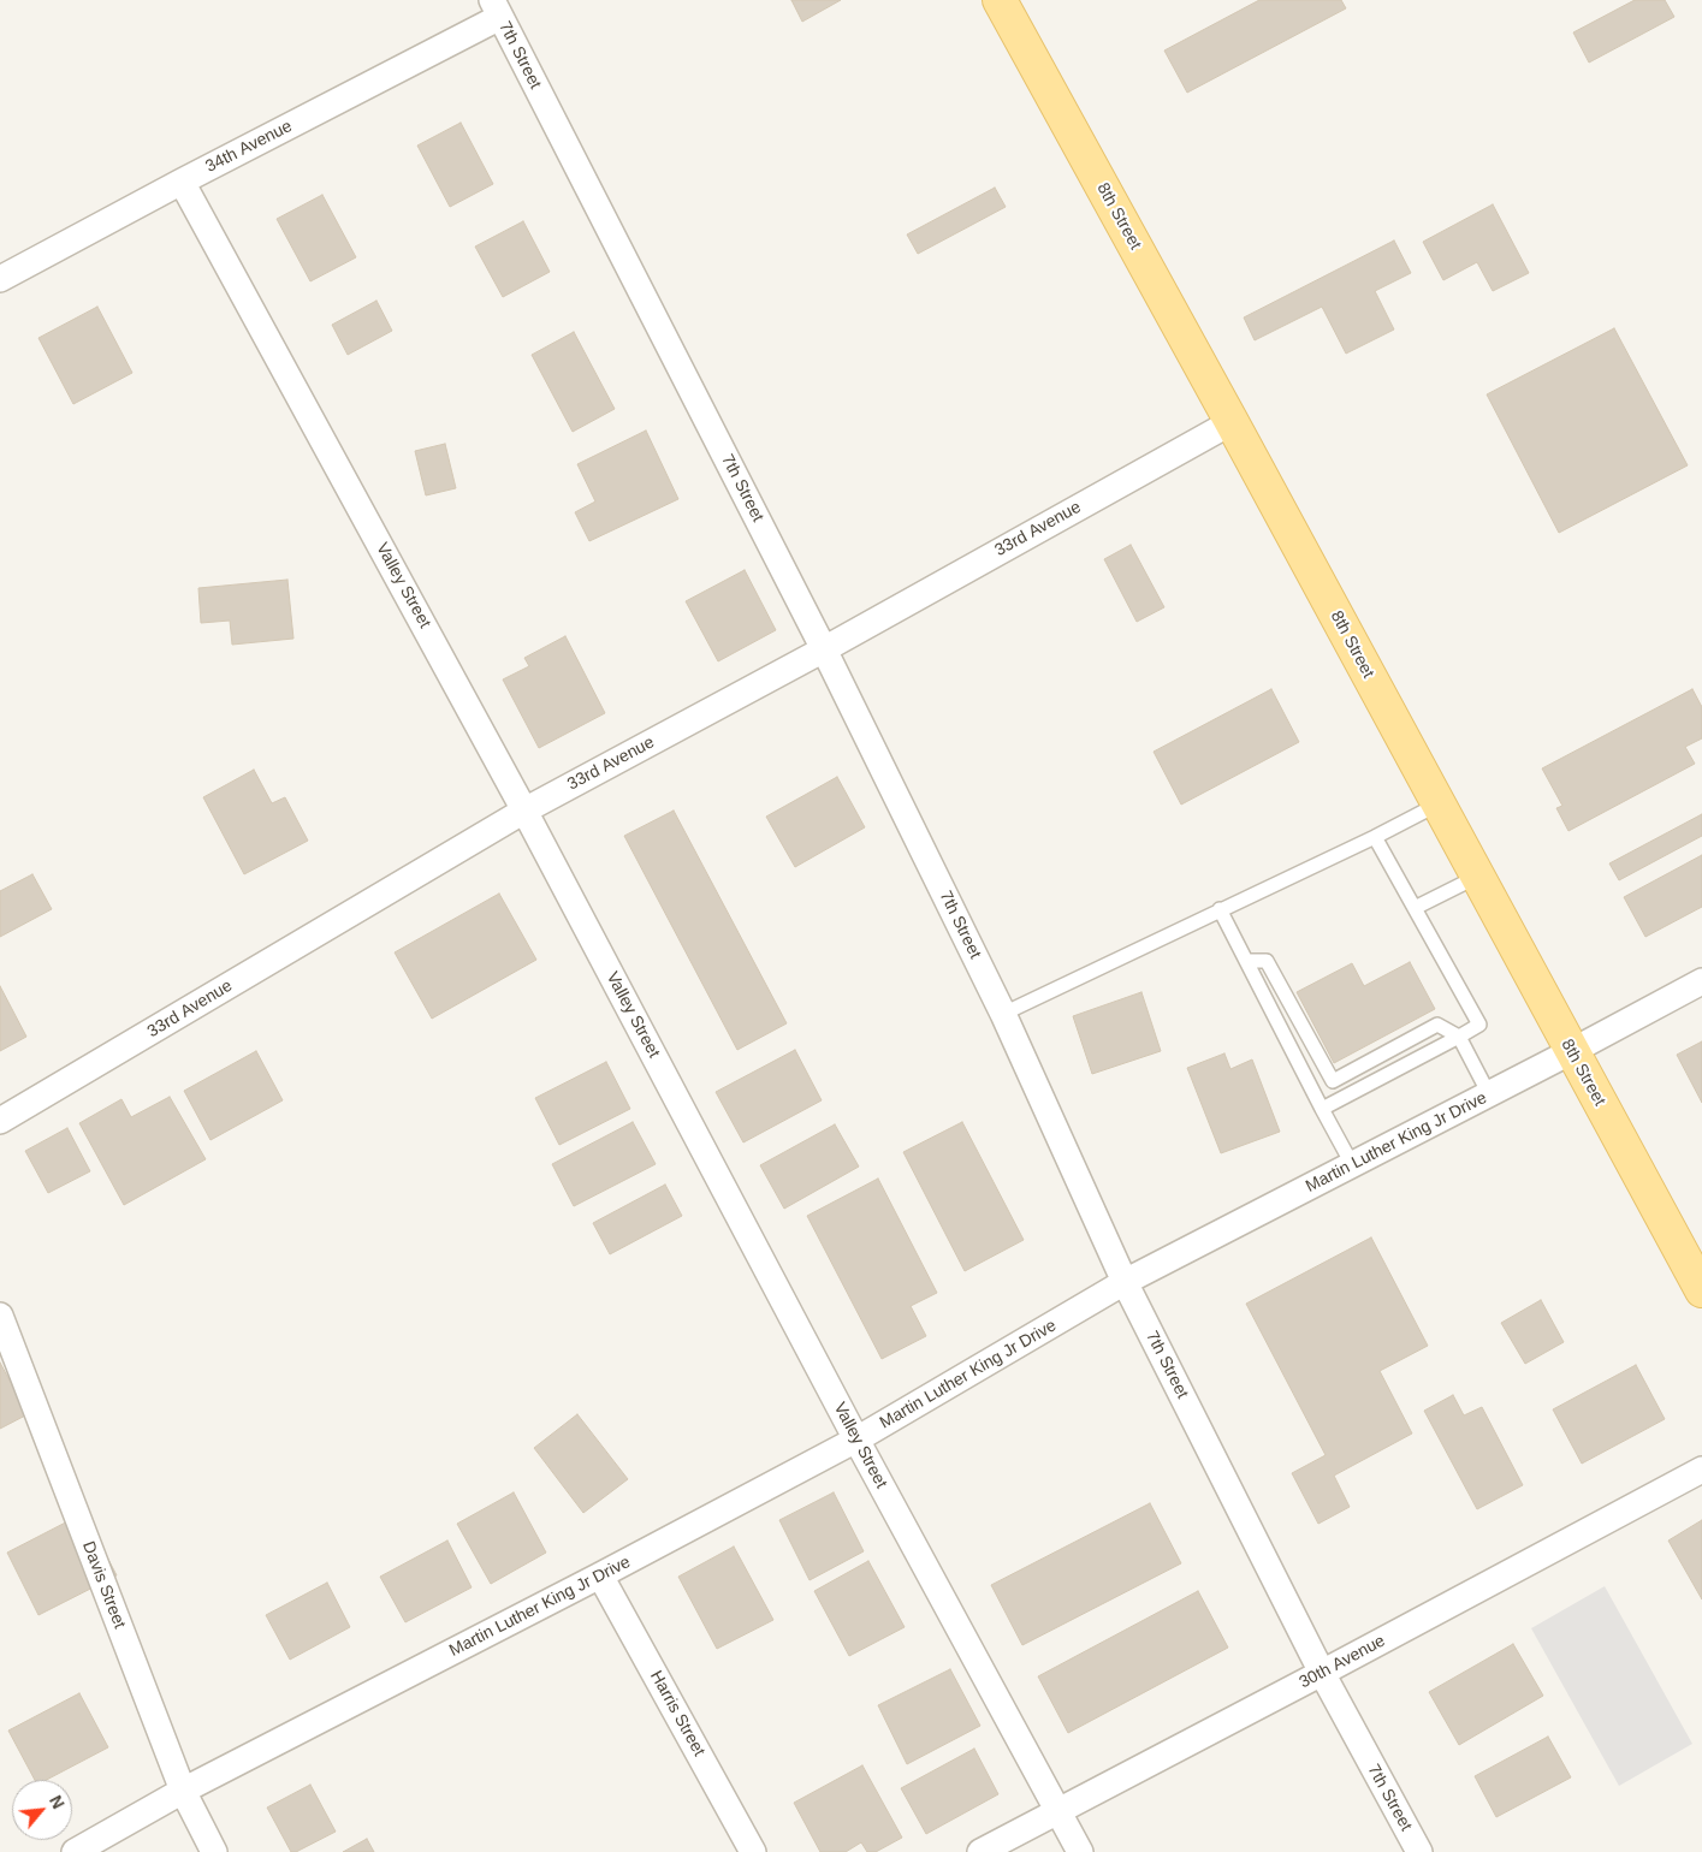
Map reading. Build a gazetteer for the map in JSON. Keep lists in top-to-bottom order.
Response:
{
  "streets": {
    "main road": ["8th Street"],
    "street": [
      "7th Street",
      "34th Avenue",
      "33rd Avenue",
      "Valley Street",
      "Martin Luther King Jr Drive",
      "Davis Street",
      "30th Avenue",
      "Harris Street"
    ]
  },
  "crossings": [
    ["7th Street", "34th Avenue"],
    ["7th Street", "33rd Avenue"],
    ["7th Street", "Martin Luther King Jr Drive"],
    ["7th Street", "30th Avenue"],
    ["34th Avenue", "Valley Street"],
    ["8th Street", "33rd Avenue"],
    ["8th Street", "Martin Luther King Jr Drive"],
    ["33rd Avenue", "Valley Street"],
    ["Valley Street", "Martin Luther King Jr Drive"],
    ["Valley Street", "30th Avenue"],
    ["Martin Luther King Jr Drive", "Davis Street"],
    ["Martin Luther King Jr Drive", "Harris Street"]
  ],
  "north": "top right"
}
